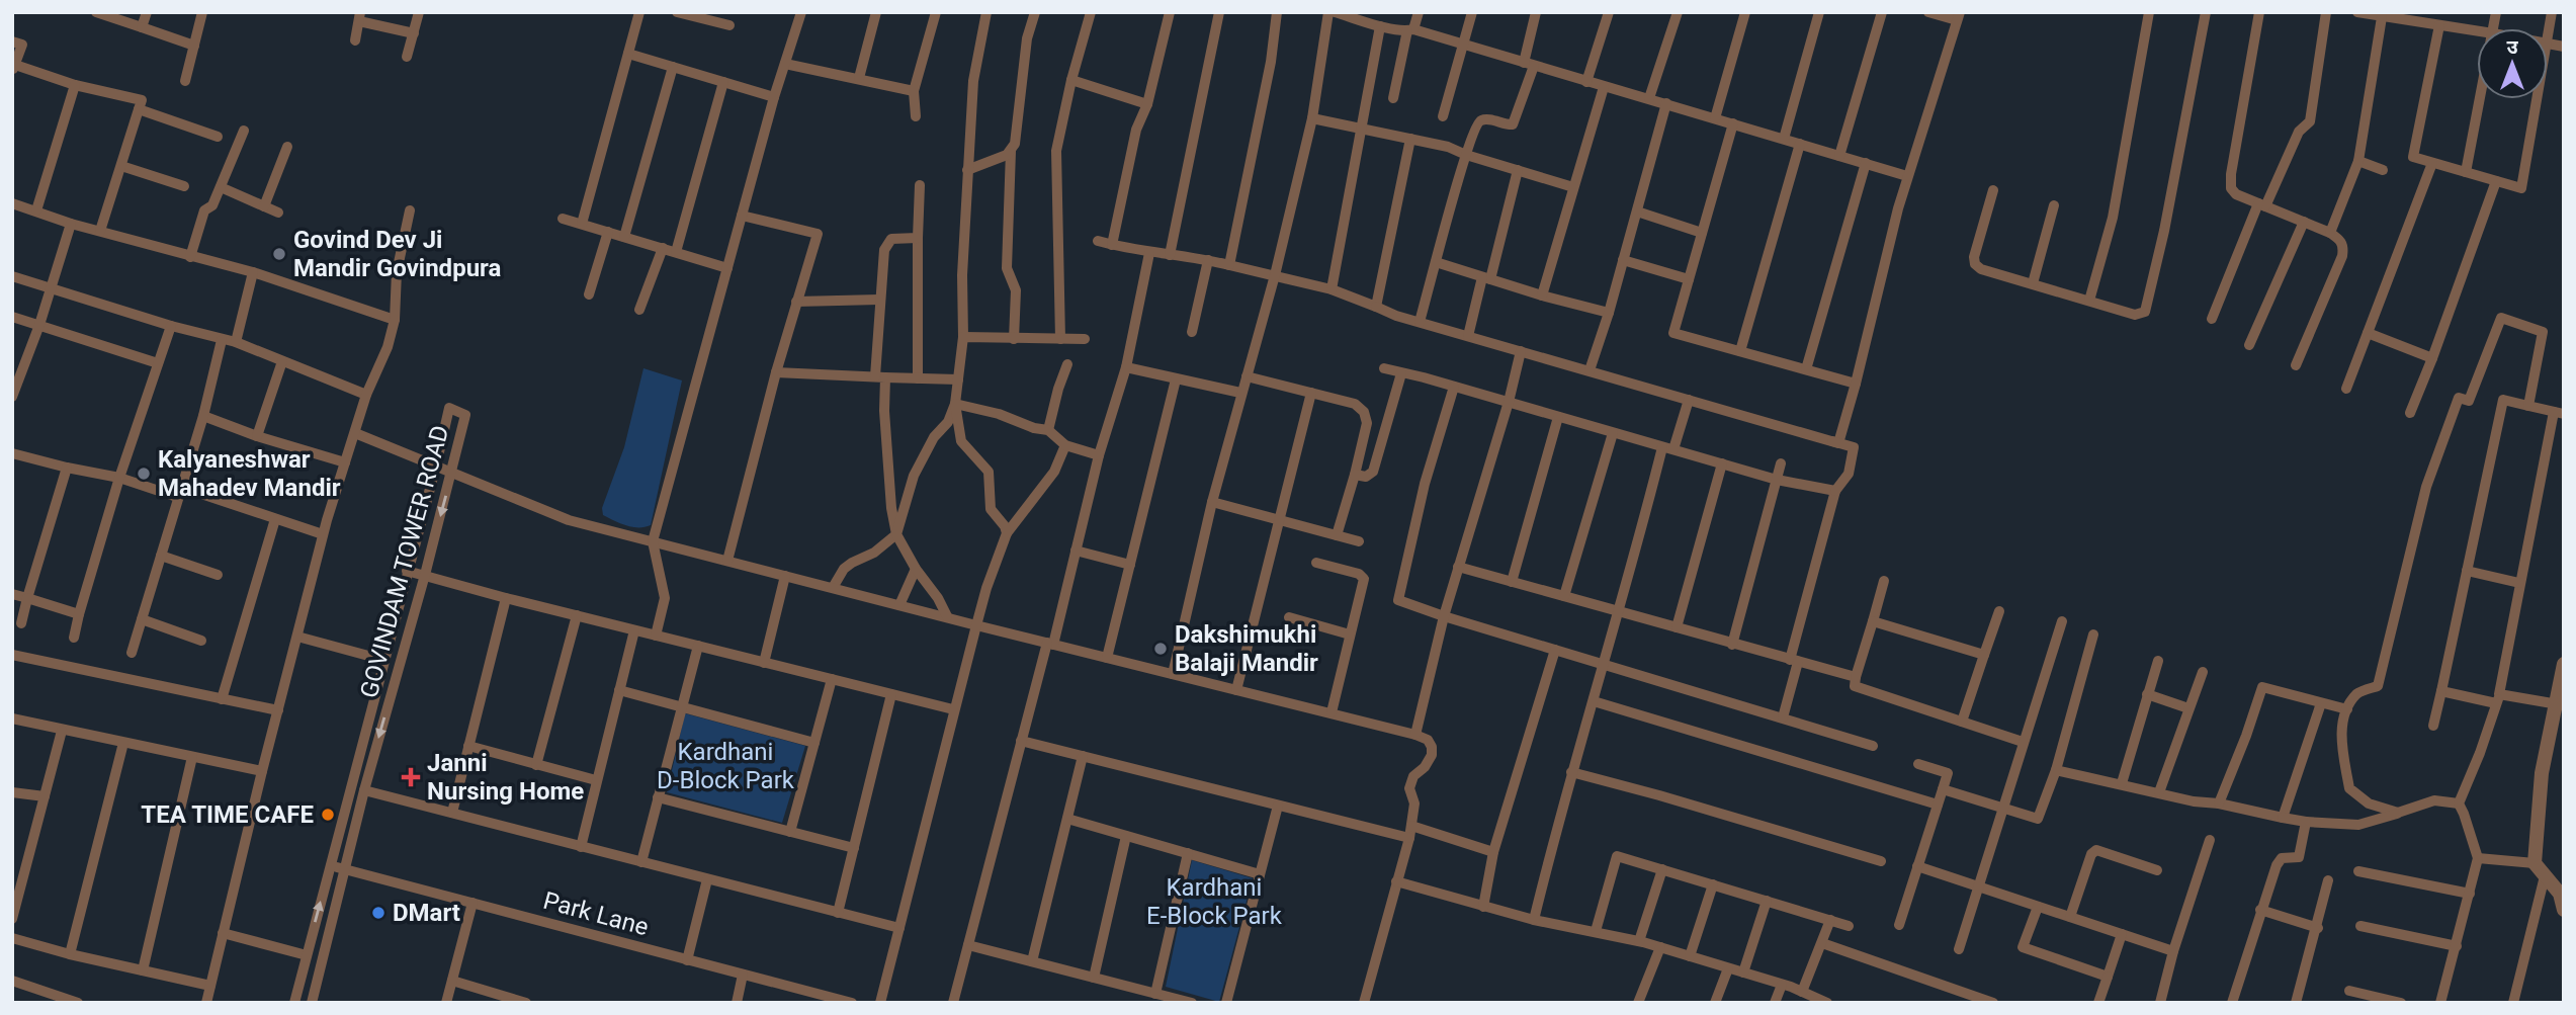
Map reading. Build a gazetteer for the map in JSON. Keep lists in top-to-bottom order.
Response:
{
  "streets": {
    "street": ["GOVINDAM TOWER ROAD", "Park Lane"]
  },
  "crossings": [
    ["GOVINDAM TOWER ROAD", "Park Lane"]
  ],
  "parks": ["Kardhani D-Block Park", "Kardhani E-Block Park"],
  "places": {
    "other": [
      "Govind Dev Ji Mandir Govindpura",
      "Kalyaneshwar Mahadev Mandir",
      "Dakshimukhi Balaji Mandir",
      "TEA TIME CAFE",
      "DMart"
    ],
    "health": ["Janni Nursing Home"]
  },
  "north": "top"
}
